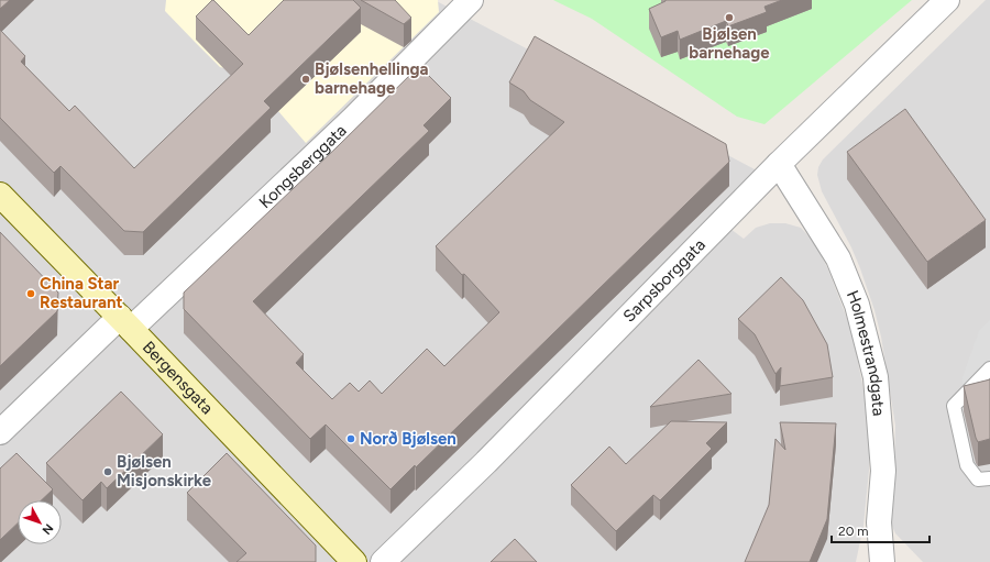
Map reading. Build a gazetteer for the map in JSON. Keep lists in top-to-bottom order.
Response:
{
  "streets": {
    "street": [
      "Kongsberggata",
      "Sarpsborggata",
      "Holmestrandgata",
      "Bergensgata"
    ]
  },
  "crossings": [
    ["Kongsberggata", "Bergensgata"],
    ["Sarpsborggata", "Holmestrandgata"]
  ],
  "places": [
    "Bjølsen barnehage",
    "Bjølsenhellinga barnehage",
    "China Star Restaurant",
    "Norð Bjølsen",
    "Bjølsen Misjonskirke"
  ],
  "scale_bar": "20 m",
  "north": "bottom right"
}
